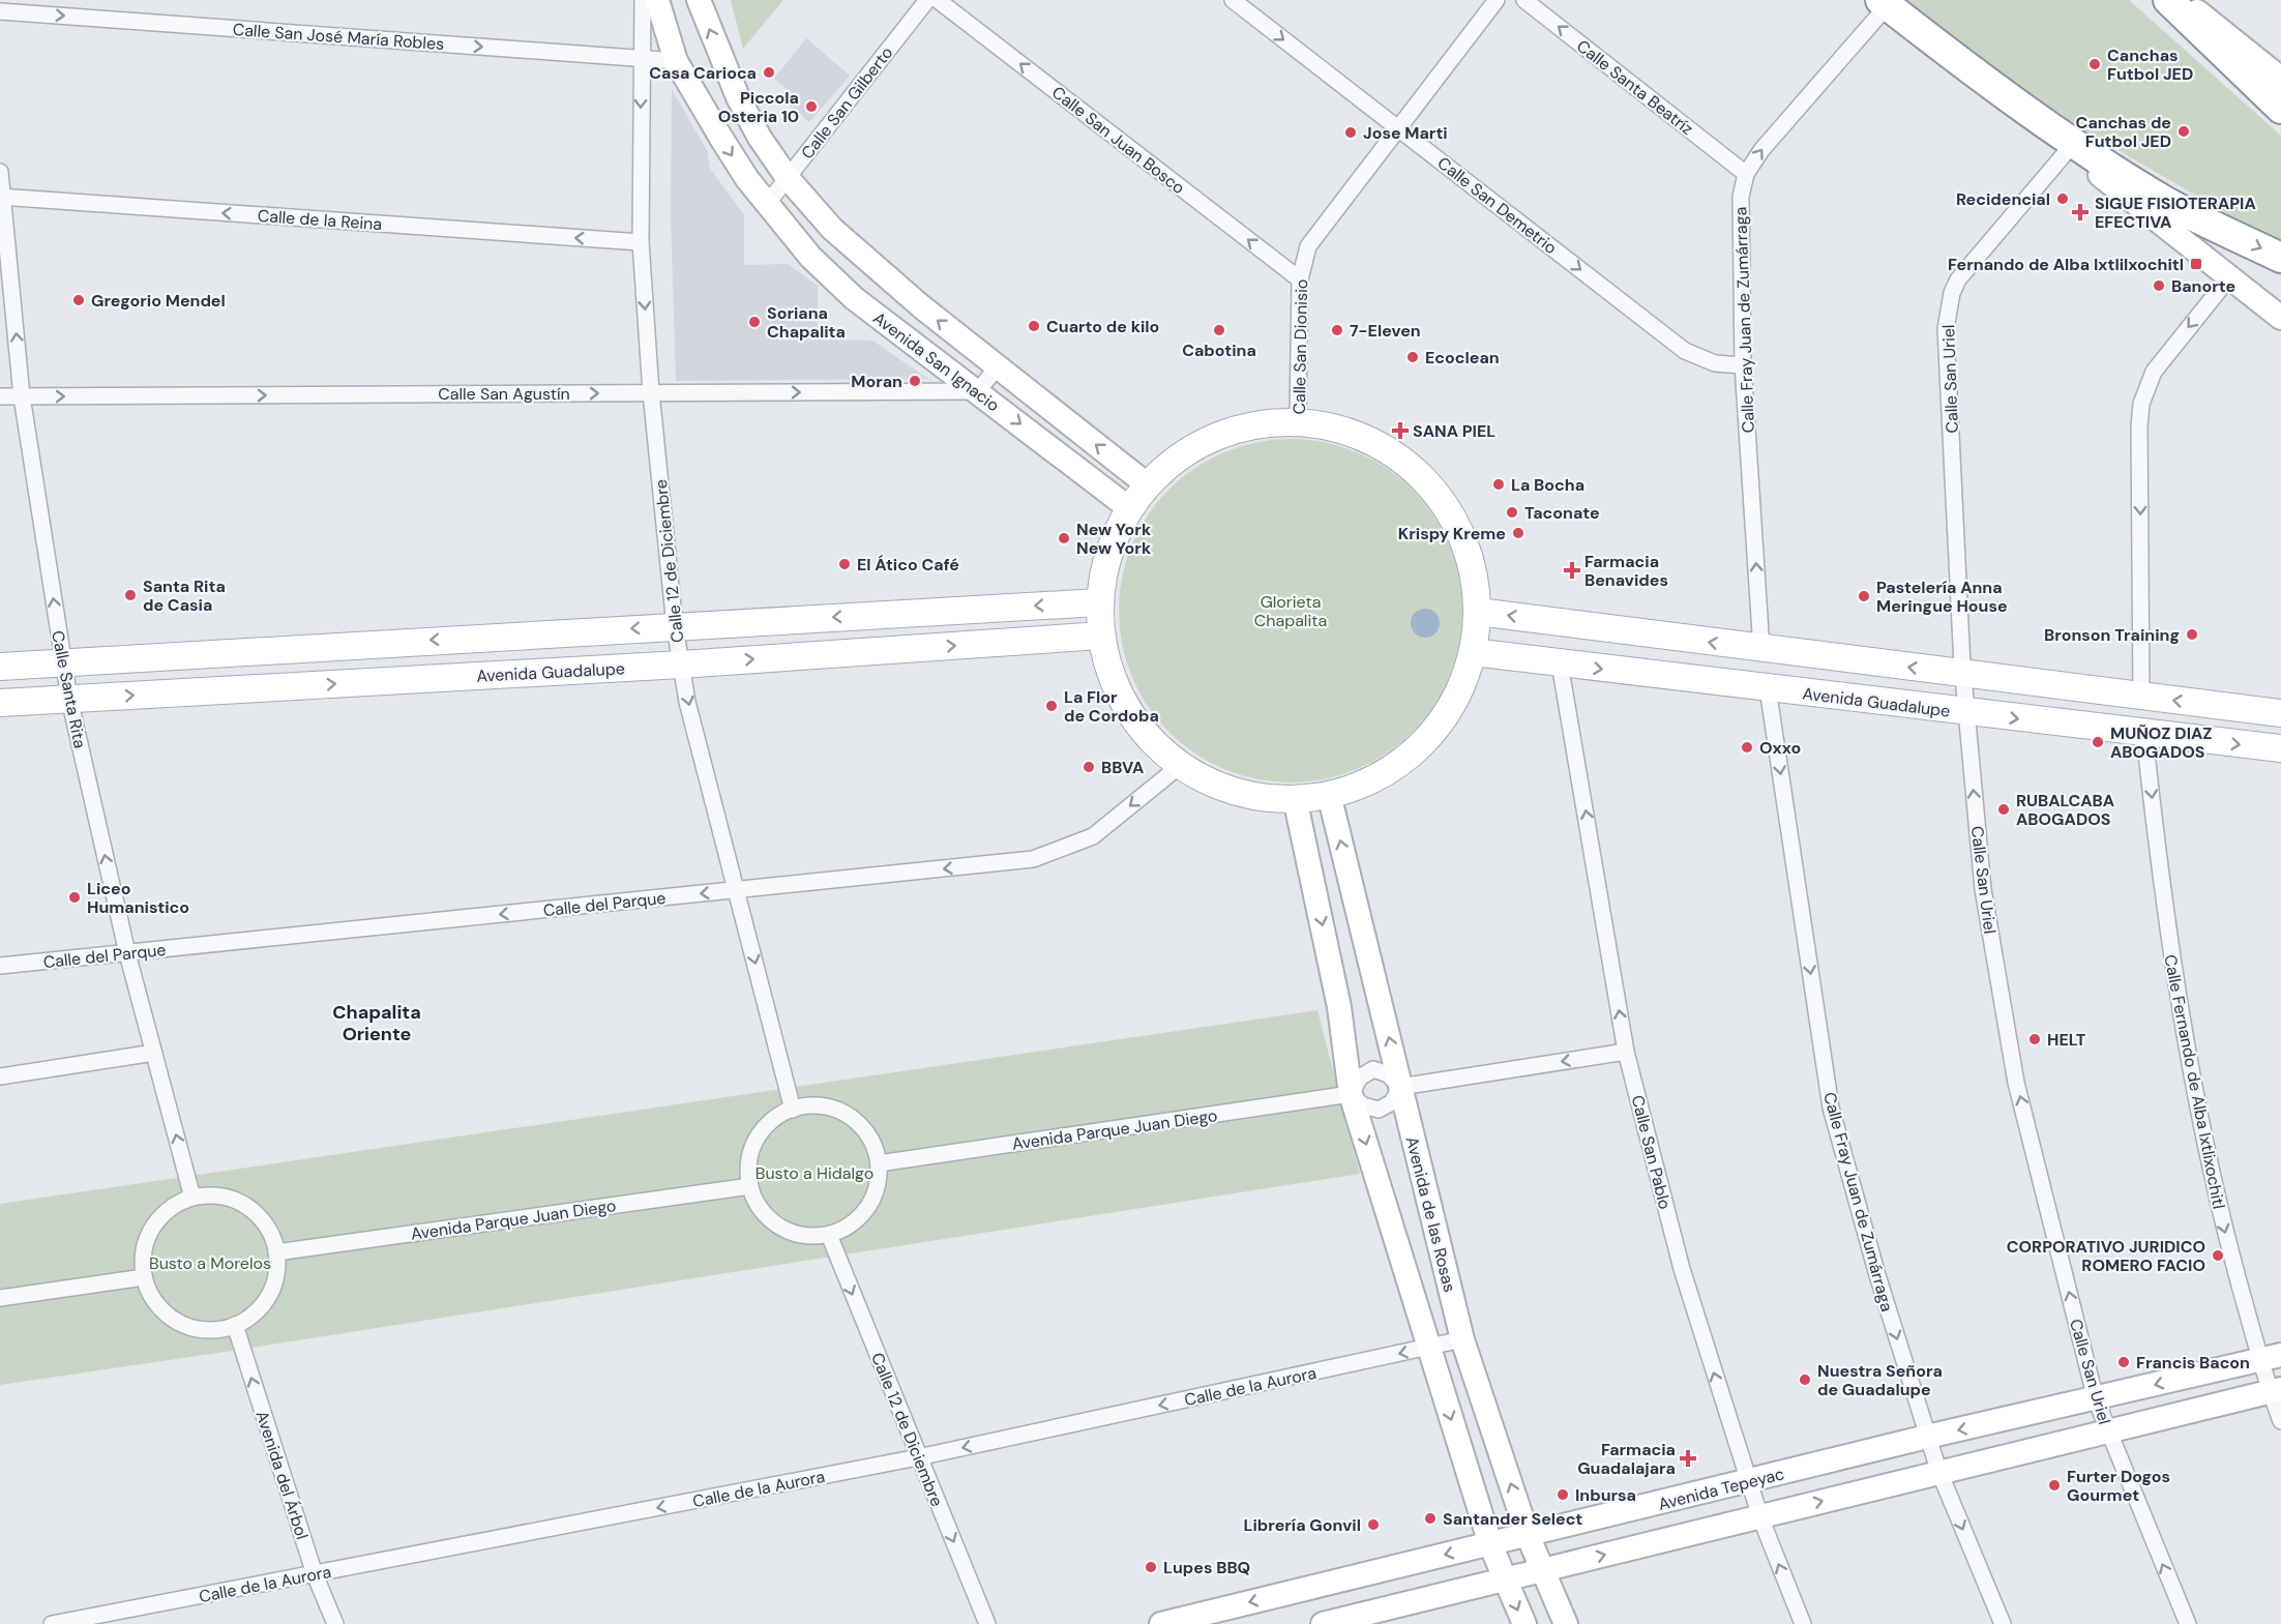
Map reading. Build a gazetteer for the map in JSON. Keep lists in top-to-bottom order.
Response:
{
  "streets": {
    "main road": ["Avenida Guadalupe"],
    "street": [
      "Calle San José María Robles",
      "Calle Santa Beatríz",
      "Calle San Gilberto",
      "Calle San Juan Bosco",
      "Calle San Demetrio",
      "Calle de la Reina",
      "Calle Fray Juan de Zumárraga",
      "Calle San Dionisio",
      "Avenida San Ignacio",
      "Calle San Uriel",
      "Calle San Agustín",
      "Calle 12 de Diciembre",
      "Calle Santa Rita",
      "Calle del Parque",
      "Calle Fernando de Alba Ixtlixochitl",
      "Avenida Parque Juan Diego",
      "Calle San Pablo",
      "Avenida de las Rosas",
      "Calle de la Aurora",
      "Avenida del Árbol",
      "Avenida Tepeyac"
    ]
  },
  "crossings": [
    ["Calle San José María Robles", "Avenida San Ignacio"],
    ["Calle San José María Robles", "Calle 12 de Diciembre"],
    ["Calle Santa Beatríz", "Calle Fray Juan de Zumárraga"],
    ["Calle San Gilberto", "Avenida San Ignacio"],
    ["Calle San Juan Bosco", "Calle San Dionisio"],
    ["Calle San Demetrio", "Calle Fray Juan de Zumárraga"],
    ["Calle San Demetrio", "Calle San Dionisio"],
    ["Calle de la Reina", "Calle 12 de Diciembre"],
    ["Calle de la Reina", "Calle Santa Rita"],
    ["Calle Fray Juan de Zumárraga", "Avenida Guadalupe"],
    ["Calle Fray Juan de Zumárraga", "Avenida Tepeyac"],
    ["Avenida San Ignacio", "Calle San Agustín"],
    ["Calle San Uriel", "Avenida Guadalupe"],
    ["Calle San Uriel", "Avenida Tepeyac"],
    ["Calle San Agustín", "Calle 12 de Diciembre"],
    ["Calle San Agustín", "Calle Santa Rita"],
    ["Calle 12 de Diciembre", "Avenida Guadalupe"],
    ["Calle 12 de Diciembre", "Calle del Parque"],
    ["Calle 12 de Diciembre", "Avenida Parque Juan Diego"],
    ["Calle 12 de Diciembre", "Calle de la Aurora"],
    ["Avenida Guadalupe", "Calle Santa Rita"],
    ["Avenida Guadalupe", "Calle Fernando de Alba Ixtlixochitl"],
    ["Avenida Guadalupe", "Calle San Pablo"],
    ["Calle Santa Rita", "Calle del Parque"],
    ["Calle Santa Rita", "Avenida Parque Juan Diego"],
    ["Calle Santa Rita", "Avenida del Árbol"],
    ["Calle Fernando de Alba Ixtlixochitl", "Avenida Tepeyac"],
    ["Avenida Parque Juan Diego", "Avenida de las Rosas"],
    ["Avenida Parque Juan Diego", "Avenida del Árbol"],
    ["Calle San Pablo", "Avenida Tepeyac"],
    ["Avenida de las Rosas", "Calle de la Aurora"],
    ["Avenida de las Rosas", "Avenida Tepeyac"],
    ["Calle de la Aurora", "Avenida del Árbol"]
  ],
  "one_way": [
    "Calle San José María Robles",
    "Calle Santa Beatríz",
    "Calle San Juan Bosco",
    "Calle San Demetrio",
    "Calle de la Reina",
    "Calle San Uriel",
    "Calle San Agustín",
    "Calle 12 de Diciembre",
    "Calle Santa Rita",
    "Calle del Parque",
    "Calle Fernando de Alba Ixtlixochitl",
    "Calle San Pablo",
    "Calle de la Aurora",
    "Avenida del Árbol"
  ],
  "districts": ["Chapalita Oriente"],
  "parks": ["Glorieta Chapalita", "Busto a Hidalgo", "Busto a Morelos"],
  "places": {
    "other": [
      "Canchas Futbol JED",
      "Casa Carioca",
      "Piccola Osteria 10",
      "Canchas de Futbol JED",
      "Jose Marti",
      "Recidencial",
      "Banorte",
      "Gregorio Mendel",
      "Soriana Chapalita",
      "Cuarto de kilo",
      "Cabotina",
      "7-Eleven",
      "Ecoclean",
      "Moran",
      "La Bocha",
      "Taconate",
      "Krispy Kreme",
      "New York New York",
      "El Ático Café",
      "Santa Rita de Casia",
      "Pastelería Anna Meringue House",
      "Bronson Training",
      "La Flor de Cordoba",
      "MUÑOZ DIAZ ABOGADOS",
      "Oxxo",
      "BBVA",
      "RUBALCABA ABOGADOS",
      "Liceo Humanistico",
      "HELT",
      "CORPORATIVO JURIDICO ROMERO FACIO",
      "Francis Bacon",
      "Nuestra Señora de Guadalupe",
      "Furter Dogos Gourmet",
      "Inbursa",
      "Santander Select",
      "Librería Gonvil",
      "Lupes BBQ"
    ],
    "health": [
      "SIGUE FISIOTERAPIA EFECTIVA",
      "SANA PIEL",
      "Farmacia Benavides",
      "Farmacia Guadalajara"
    ],
    "transit": ["Fernando de Alba Ixtlilxochitl"]
  }
}
